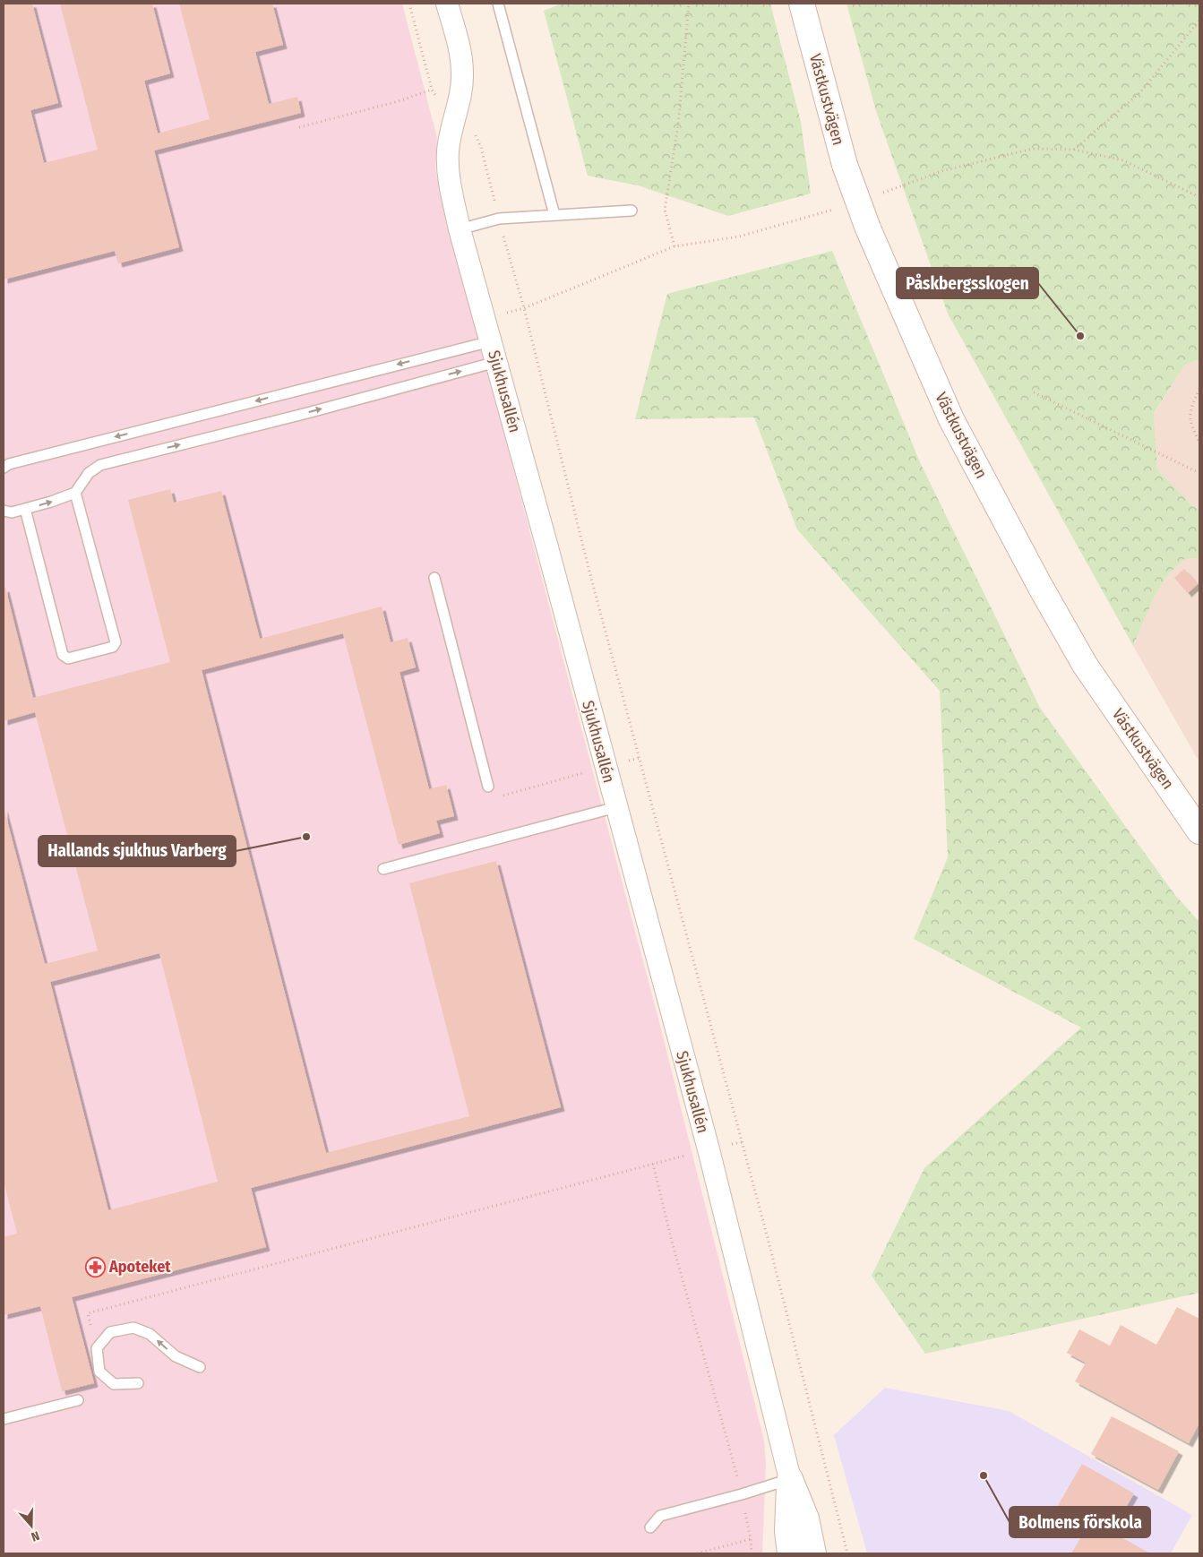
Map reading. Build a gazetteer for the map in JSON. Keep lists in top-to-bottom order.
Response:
{
  "streets": {
    "street": ["Västkustvägen", "Sjukhusallén"]
  },
  "places": {
    "other": ["Påskbergsskogen", "Hallands sjukhus Varberg", "Bolmens förskola"],
    "pharmacy": ["Apoteket"]
  },
  "north": "bottom"
}
